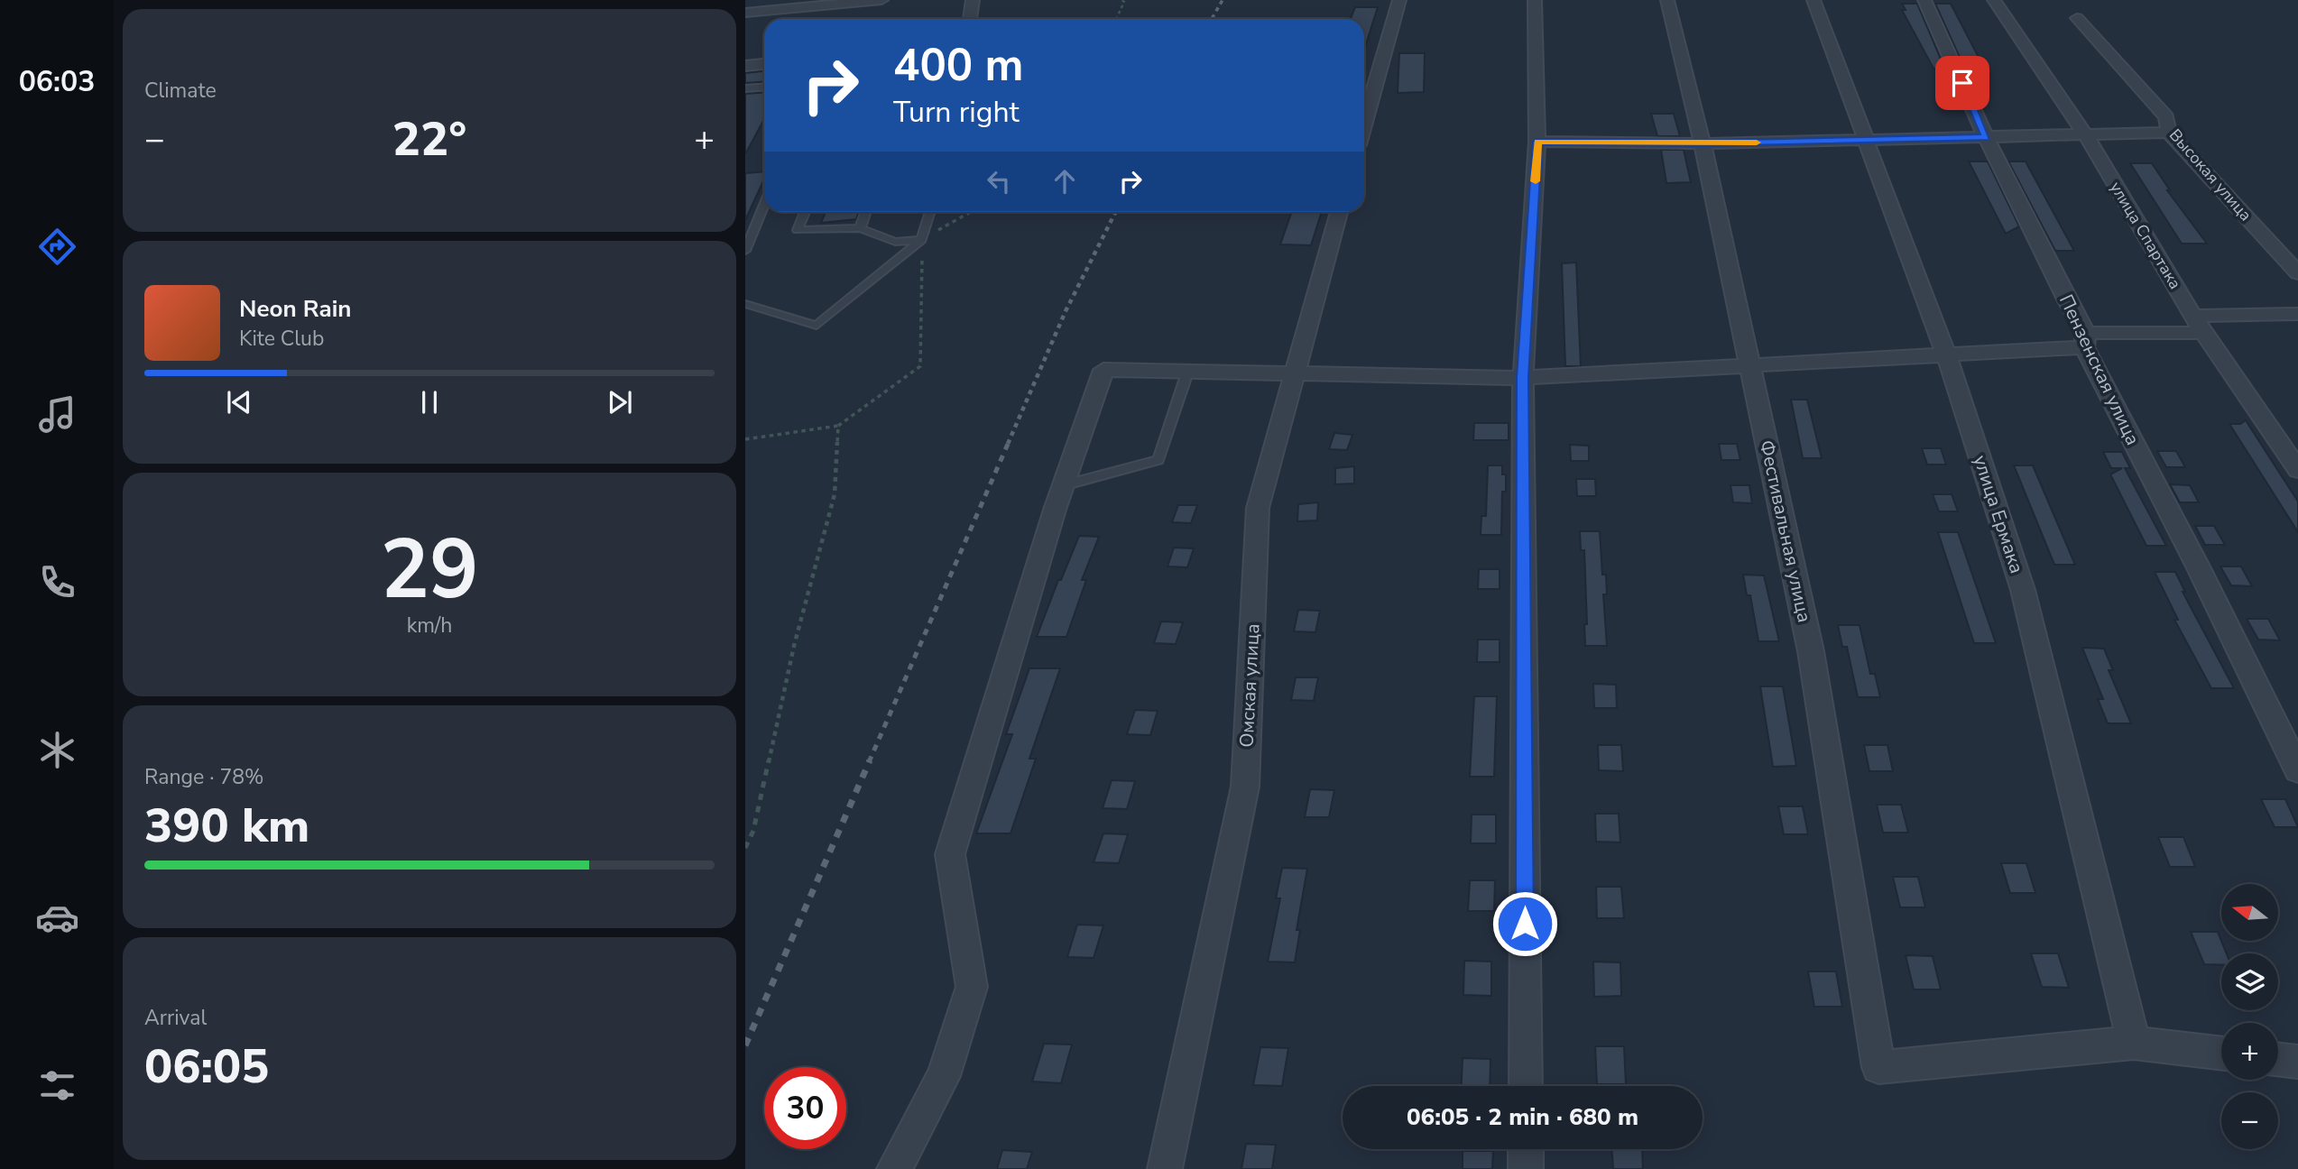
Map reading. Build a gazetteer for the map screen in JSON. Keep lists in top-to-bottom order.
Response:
{
  "streets": {
    "street": [
      "Высокая улица",
      "улица Спартака",
      "Пензенская улица",
      "улица Ермака",
      "Фестивальная улица",
      "Омская улица"
    ]
  },
  "north": "left",
  "page": {
    "tabs": "06:03",
    "tile": [
      "Climate",
      ["29", "km/h"],
      ["Range · 78%", "390 km"],
      ["Arrival", "06:05"]
    ],
    "turn": ["400 m", "Turn right"],
    "heat": ["−", "22°", "+"],
    "song": ["Neon Rain", "Kite Club"],
    "map_buttons": ["+", "−"],
    "limit": "30",
    "trip": "06:05 · 2 min · 680 m"
  }
}
